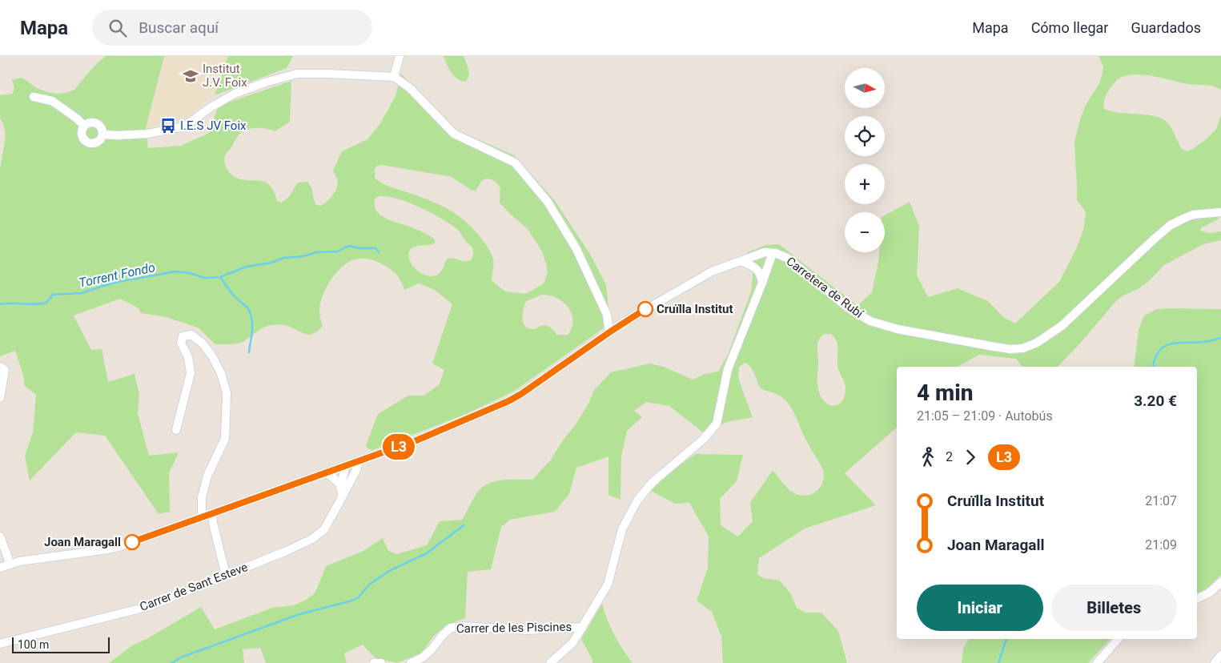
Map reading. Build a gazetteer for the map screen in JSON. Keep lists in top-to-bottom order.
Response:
{
  "streets": {
    "street": ["Carretera de Rubí", "Carrer de Sant Esteve", "Carrer de les Piscines"]
  },
  "crossings": [
    ["Carretera de Rubí", "Carrer de Sant Esteve"]
  ],
  "water": ["Torrent Fondo"],
  "places": {
    "school or university": ["Institut J.V. Foix"],
    "bus stop": ["I.E.S JV Foix"],
    "other": ["Cruïlla Institut", "Joan Maragall"]
  },
  "lines": ["bus line L3"],
  "scale_bar": "100 m",
  "north": "right",
  "page": {
    "header": "Mapa",
    "search": "Buscar aquí",
    "nav": ["Mapa", "Cómo llegar", "Guardados"],
    "on_map": "L3",
    "map_buttons": ["+", "−"],
    "heading": ["4 min", "21:05 – 21:09 · Autobús", "3.20 €"],
    "legs": ["2", "L3"],
    "list": [
      {
        "name": "Cruïlla Institut",
        "value": "21:07"
      },
      {
        "name": "Joan Maragall",
        "value": "21:09"
      }
    ],
    "buttons": ["Iniciar", "Billetes"],
    "scale": "100 m"
  }
}
